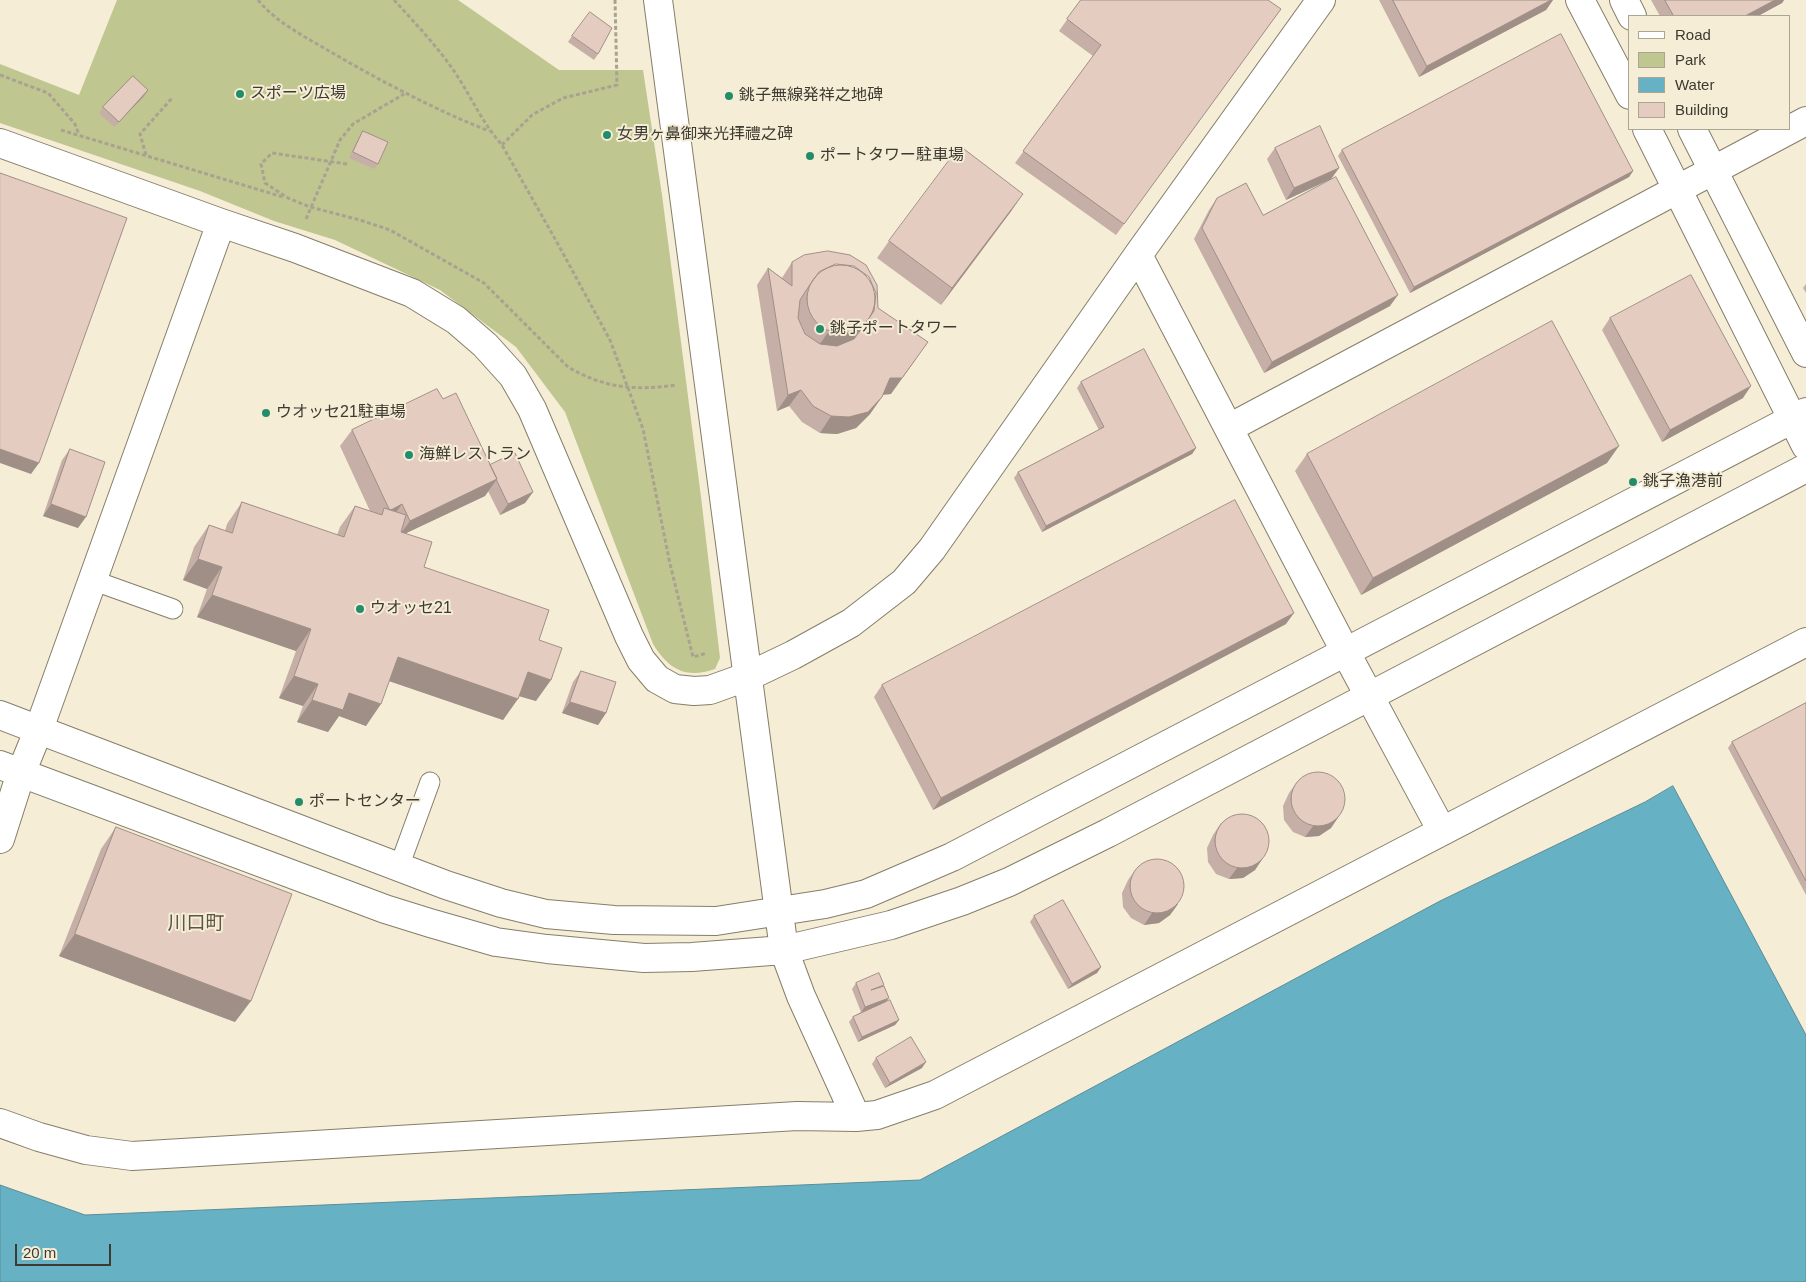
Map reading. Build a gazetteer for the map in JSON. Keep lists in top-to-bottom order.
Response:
{
  "districts": ["川口町"],
  "places": [
    "スポーツ広場",
    "銚子無線発祥之地碑",
    "女男ヶ鼻御来光拝禮之碑",
    "ポートタワー駐車場",
    "銚子ポートタワー",
    "ウオッセ21駐車場",
    "海鮮レストラン",
    "銚子漁港前",
    "ウオッセ21",
    "ポートセンター"
  ],
  "legend": [
    "Road",
    "Park",
    "Water",
    "Building"
  ],
  "scale_bar": "20 m"
}
